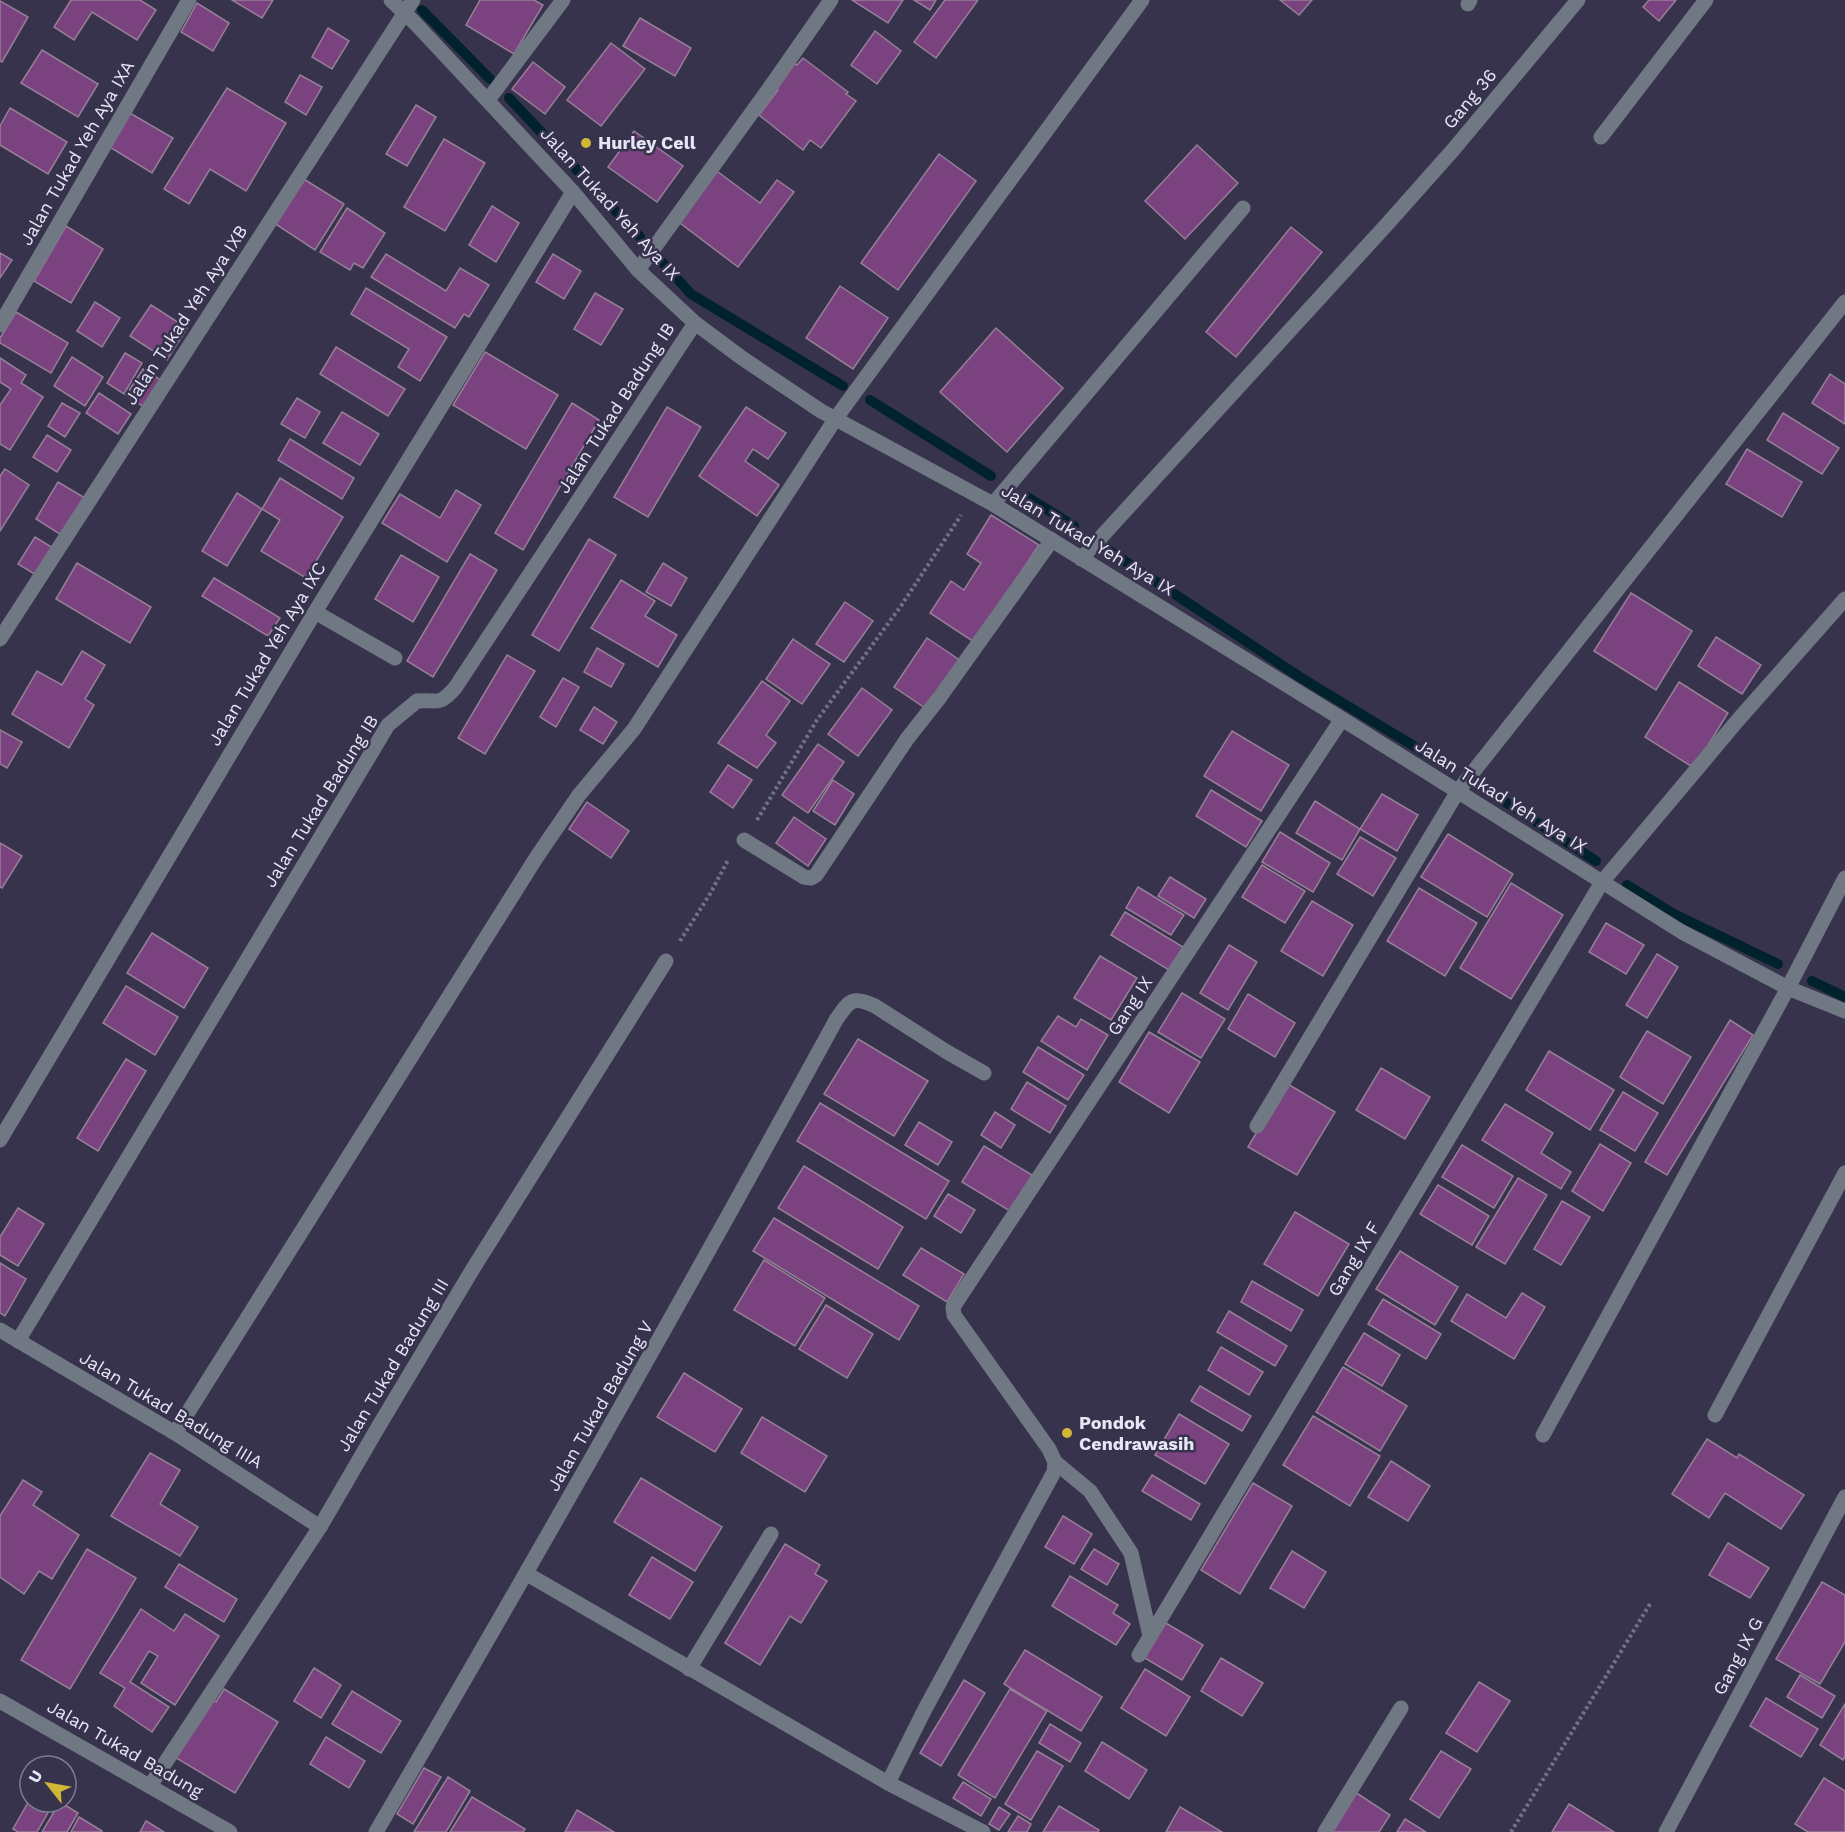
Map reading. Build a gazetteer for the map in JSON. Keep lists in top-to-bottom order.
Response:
{
  "streets": {
    "street": [
      "Gang 36",
      "Jalan Tukad Yeh Aya IXA",
      "Jalan Tukad Yeh Aya IX",
      "Jalan Tukad Yeh Aya IXB",
      "Jalan Tukad Badung IB",
      "Jalan Tukad Yeh Aya IXC",
      "Gang IX",
      "Gang IX F",
      "Jalan Tukad Badung III",
      "Jalan Tukad Badung V",
      "Jalan Tukad Badung IIIA",
      "Gang IX G",
      "Jalan Tukad Badung"
    ]
  },
  "crossings": [
    ["Gang 36", "Jalan Tukad Yeh Aya IX"],
    ["Jalan Tukad Yeh Aya IX", "Jalan Tukad Yeh Aya IXB"],
    ["Jalan Tukad Yeh Aya IX", "Jalan Tukad Badung IB"],
    ["Jalan Tukad Yeh Aya IX", "Jalan Tukad Yeh Aya IXC"],
    ["Jalan Tukad Yeh Aya IX", "Gang IX"],
    ["Jalan Tukad Yeh Aya IX", "Gang IX F"],
    ["Jalan Tukad Badung IB", "Jalan Tukad Badung IIIA"],
    ["Jalan Tukad Badung III", "Jalan Tukad Badung IIIA"],
    ["Jalan Tukad Badung III", "Jalan Tukad Badung"]
  ],
  "places": ["Hurley Cell", "Pondok Cendrawasih"],
  "north": "top left"
}
